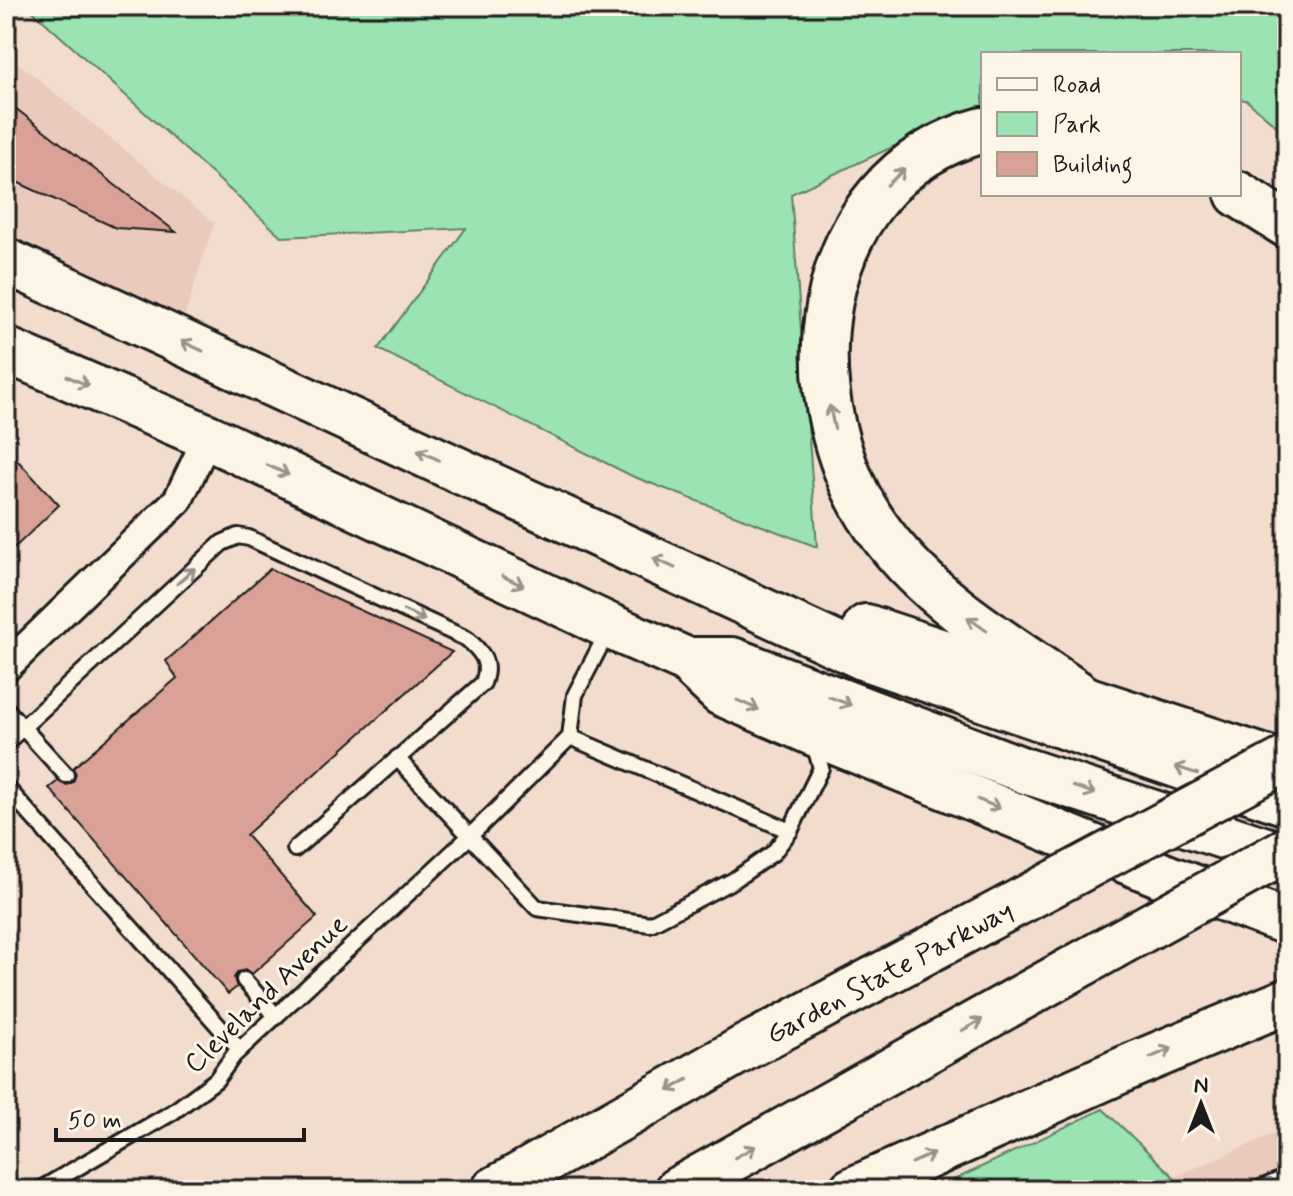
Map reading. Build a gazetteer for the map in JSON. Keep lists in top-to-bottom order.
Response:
{
  "streets": {
    "highway": ["Garden State Parkway"],
    "lane": ["Cleveland Avenue"]
  },
  "legend": ["Road", "Park", "Building"],
  "scale_bar": "50 m",
  "north": "top"
}
